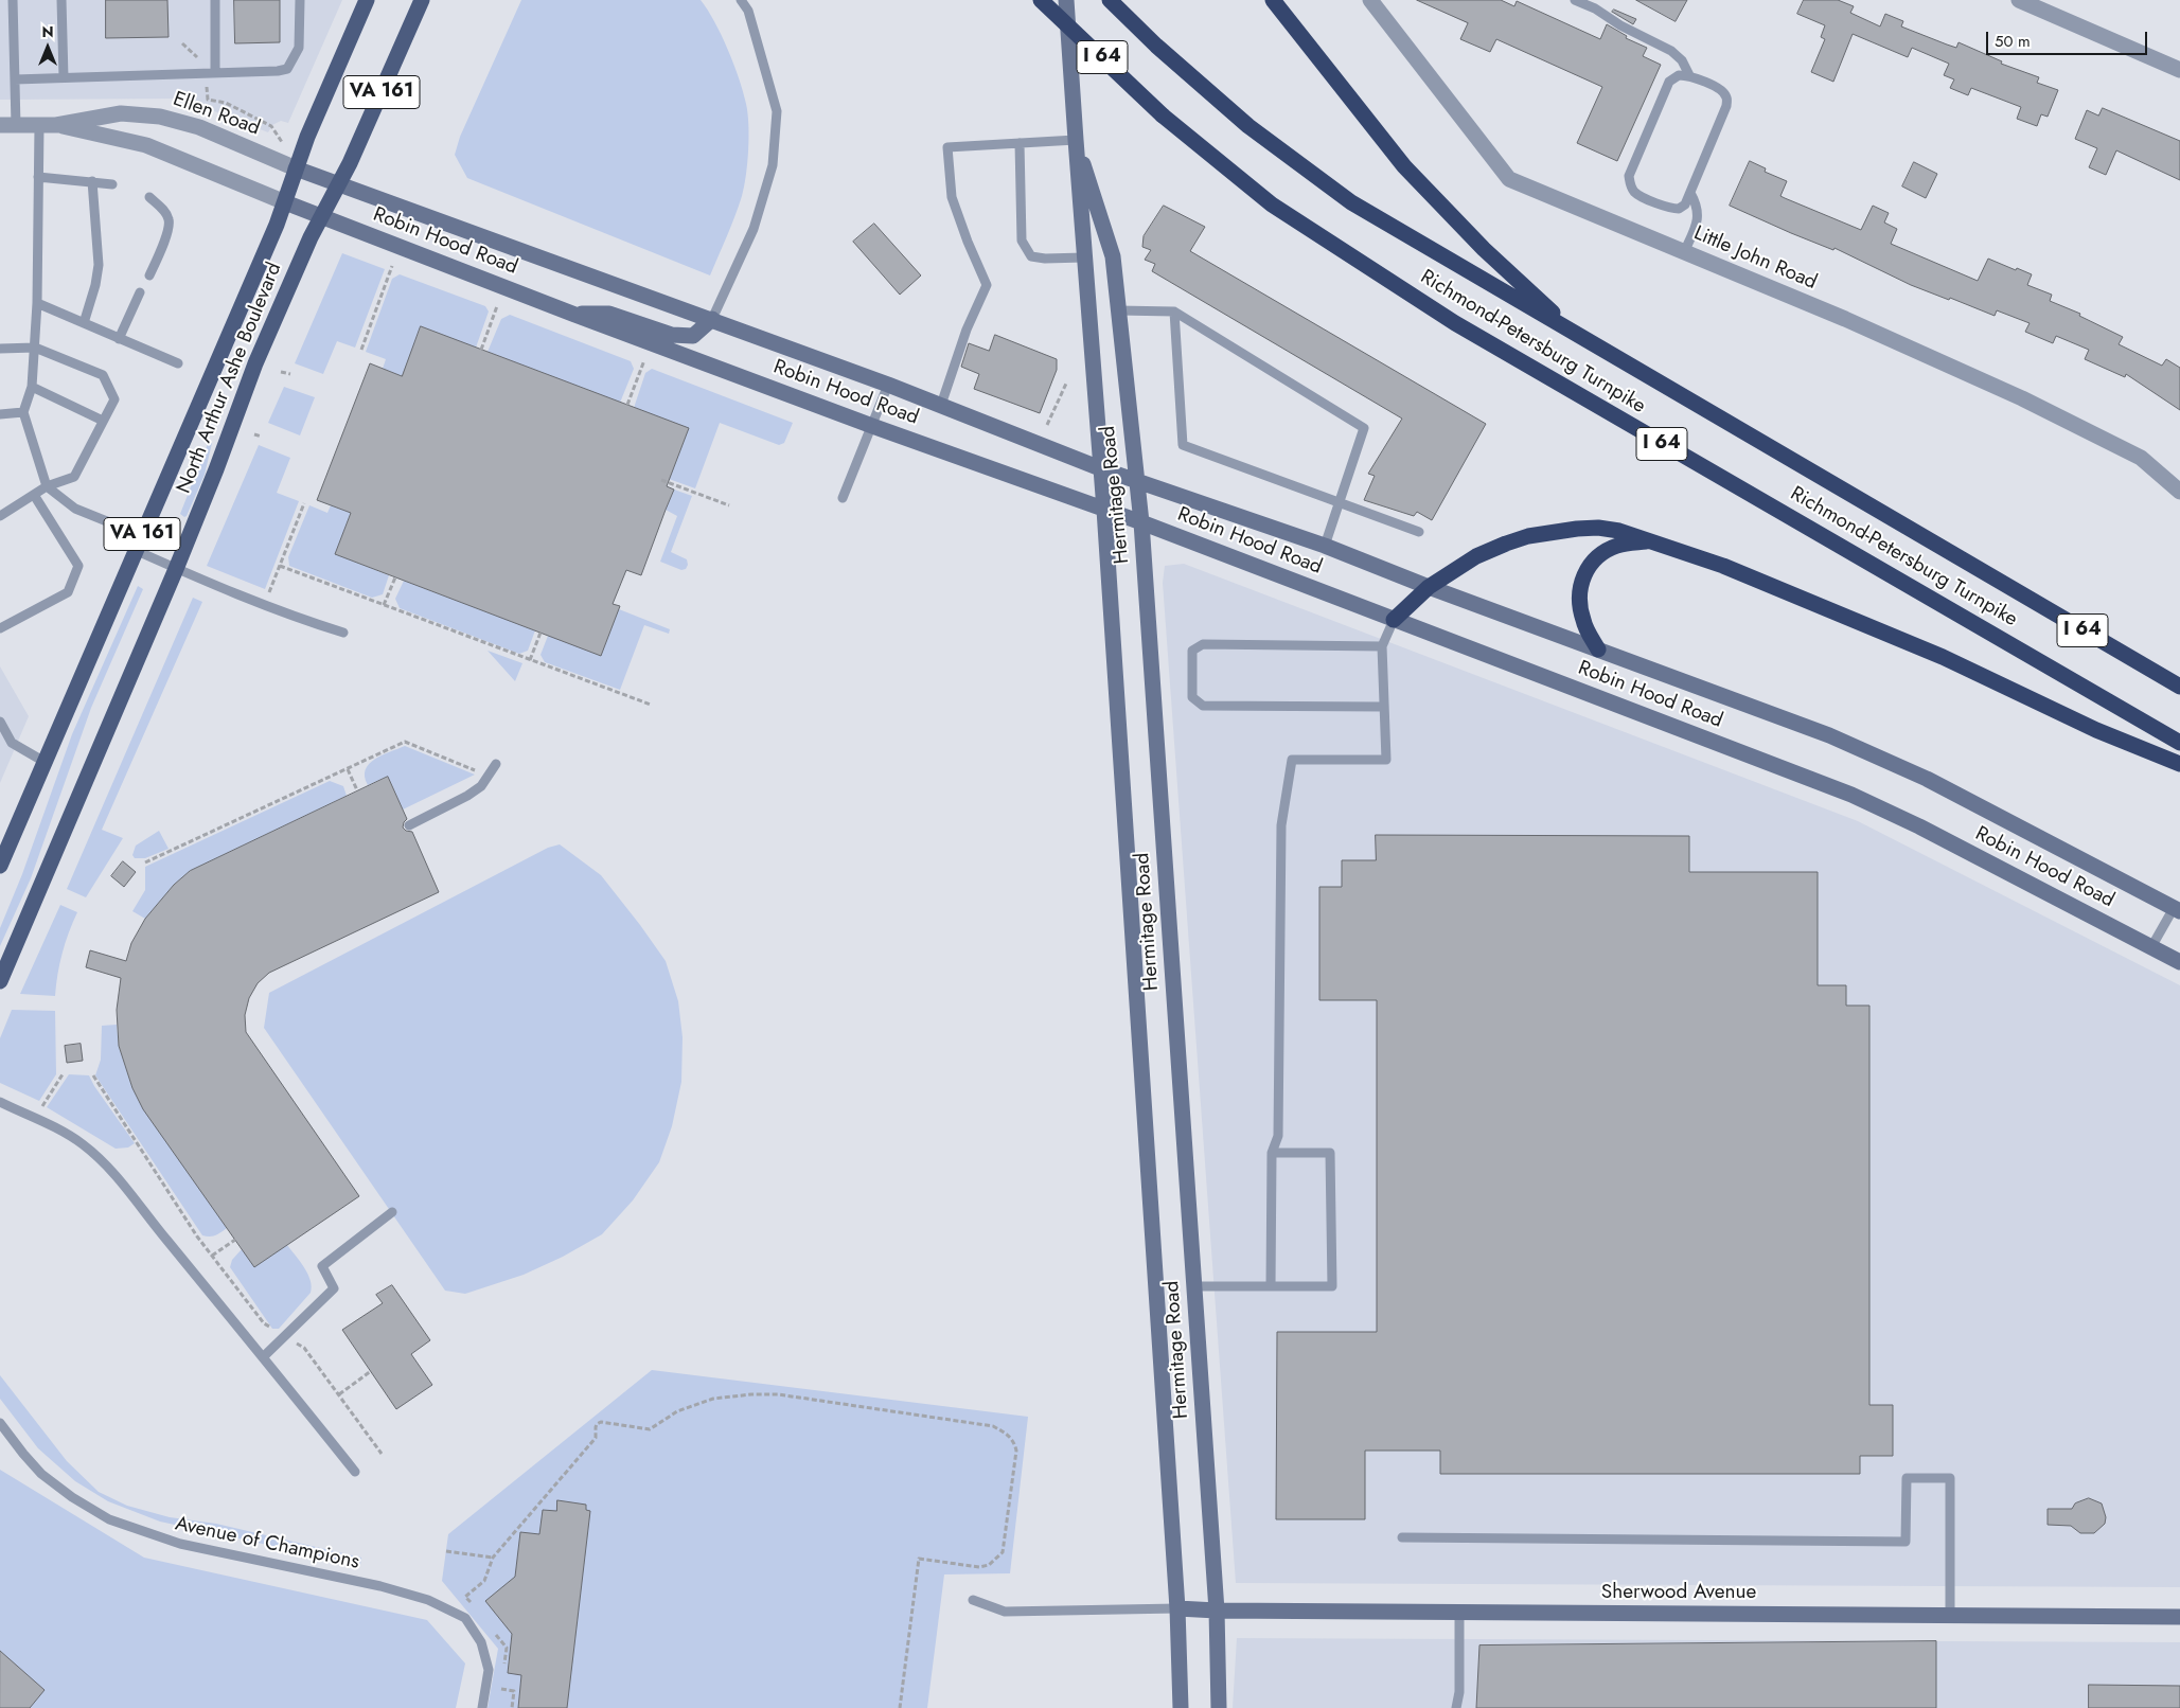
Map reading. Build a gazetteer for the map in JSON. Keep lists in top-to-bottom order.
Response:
{
  "streets": {
    "highway": ["I 64", "Richmond-Petersburg Turnpike"],
    "main road": [
      "VA 161",
      "Robin Hood Road",
      "North Arthur Ashe Boulevard",
      "Hermitage Road",
      "Sherwood Avenue"
    ],
    "street": ["Ellen Road", "Little John Road"],
    "lane": ["Avenue of Champions"]
  },
  "crossings": [
    ["Ellen Road", "Robin Hood Road"],
    ["Ellen Road", "North Arthur Ashe Boulevard"],
    ["Robin Hood Road", "North Arthur Ashe Boulevard"],
    ["Robin Hood Road", "Hermitage Road"],
    ["Hermitage Road", "Sherwood Avenue"]
  ],
  "scale_bar": "50 m",
  "north": "top"
}
